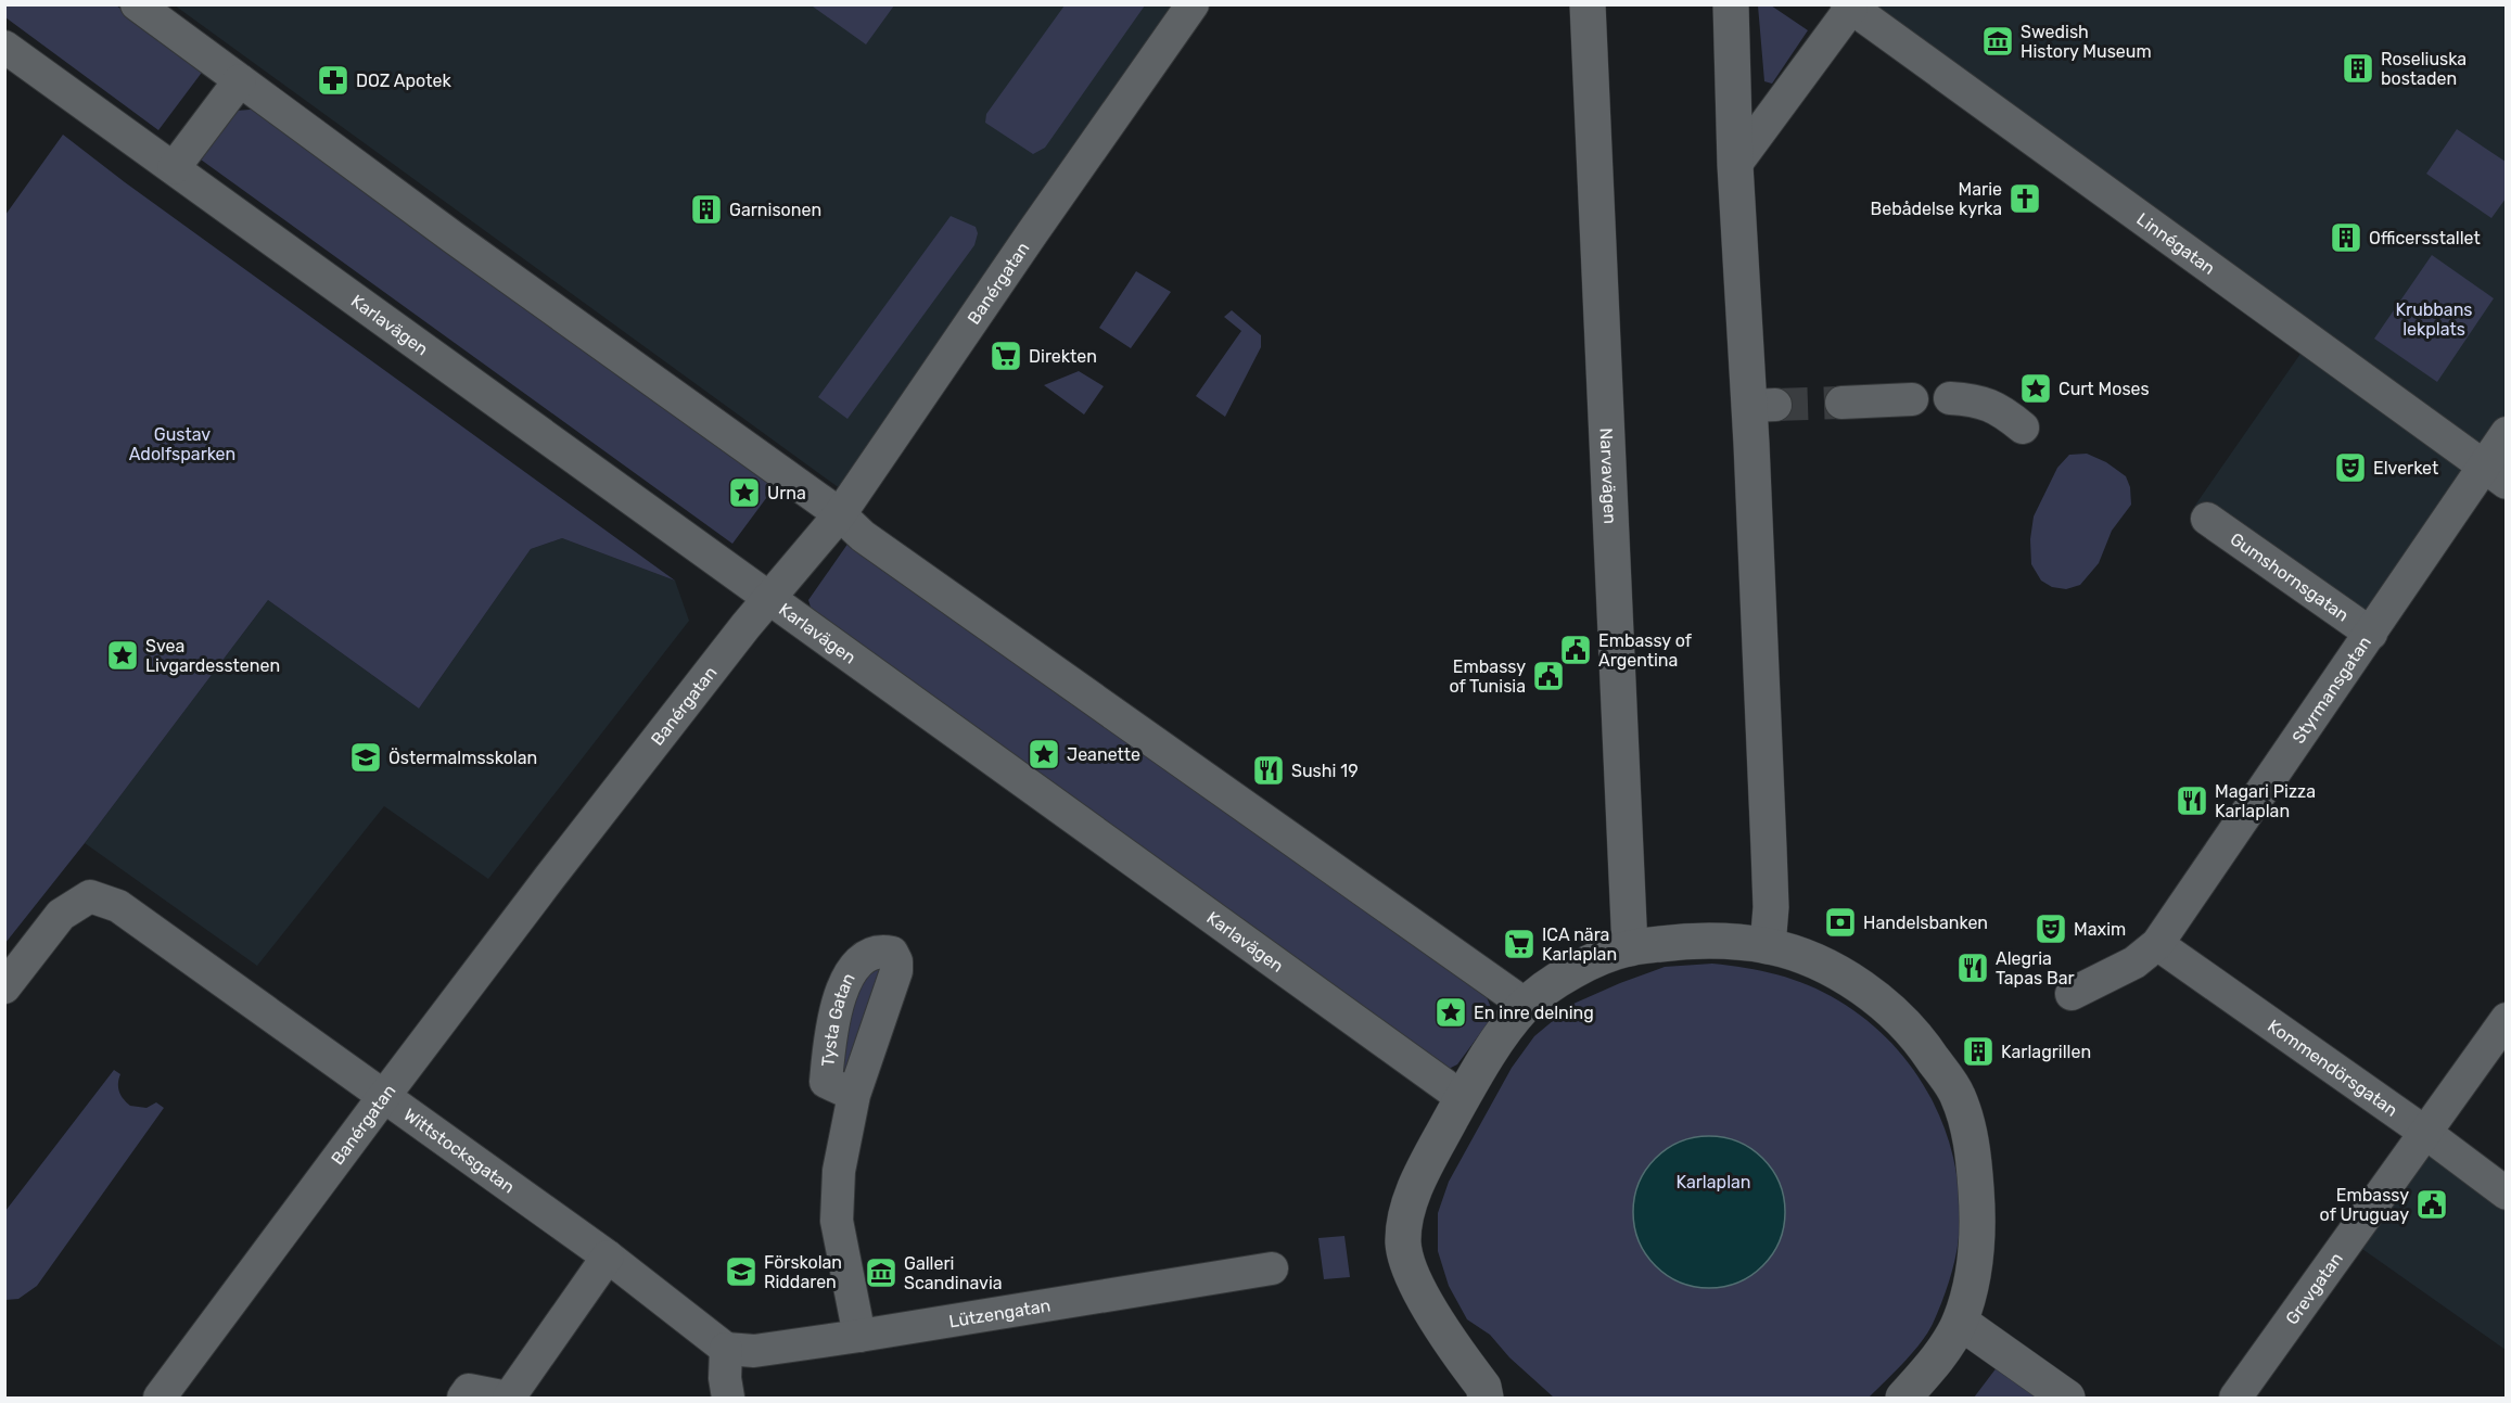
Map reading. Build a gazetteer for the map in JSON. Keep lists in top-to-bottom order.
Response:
{
  "streets": {
    "street": [
      "Linnégatan",
      "Banérgatan",
      "Karlavägen",
      "Narvavägen",
      "Gumshornsgatan",
      "Styrmansgatan",
      "Kommendörsgatan",
      "Wittstocksgatan",
      "Grevgatan",
      "Lützengatan"
    ]
  },
  "crossings": [
    ["Linnégatan", "Styrmansgatan"],
    ["Banérgatan", "Karlavägen"],
    ["Banérgatan", "Wittstocksgatan"],
    ["Gumshornsgatan", "Styrmansgatan"],
    ["Styrmansgatan", "Kommendörsgatan"],
    ["Kommendörsgatan", "Grevgatan"],
    ["Wittstocksgatan", "Lützengatan"]
  ],
  "parks": ["Krubbans lekplats", "Gustav Adolfsparken", "Karlaplan"],
  "places": {
    "museum": ["Swedish History Museum", "Galleri Scandinavia"],
    "building": [
      "Roseliuska bostaden",
      "Garnisonen",
      "Officersstallet",
      "Karlagrillen"
    ],
    "pharmacy": ["DOZ Apotek"],
    "church": ["Marie Bebådelse kyrka"],
    "supermarket": ["Direkten", "ICA nära Karlaplan"],
    "place": [
      "Curt Moses",
      "Urna",
      "Svea Livgardesstenen",
      "Jeanette",
      "En inre delning"
    ],
    "theatre": ["Elverket", "Maxim"],
    "public building": ["Embassy of Argentina", "Embassy of Tunisia", "Embassy of Uruguay"],
    "school or university": ["Östermalmsskolan", "Förskolan Riddaren"],
    "restaurant": ["Sushi 19", "Magari Pizza Karlaplan", "Alegria Tapas Bar"],
    "bank": ["Handelsbanken"]
  }
}
